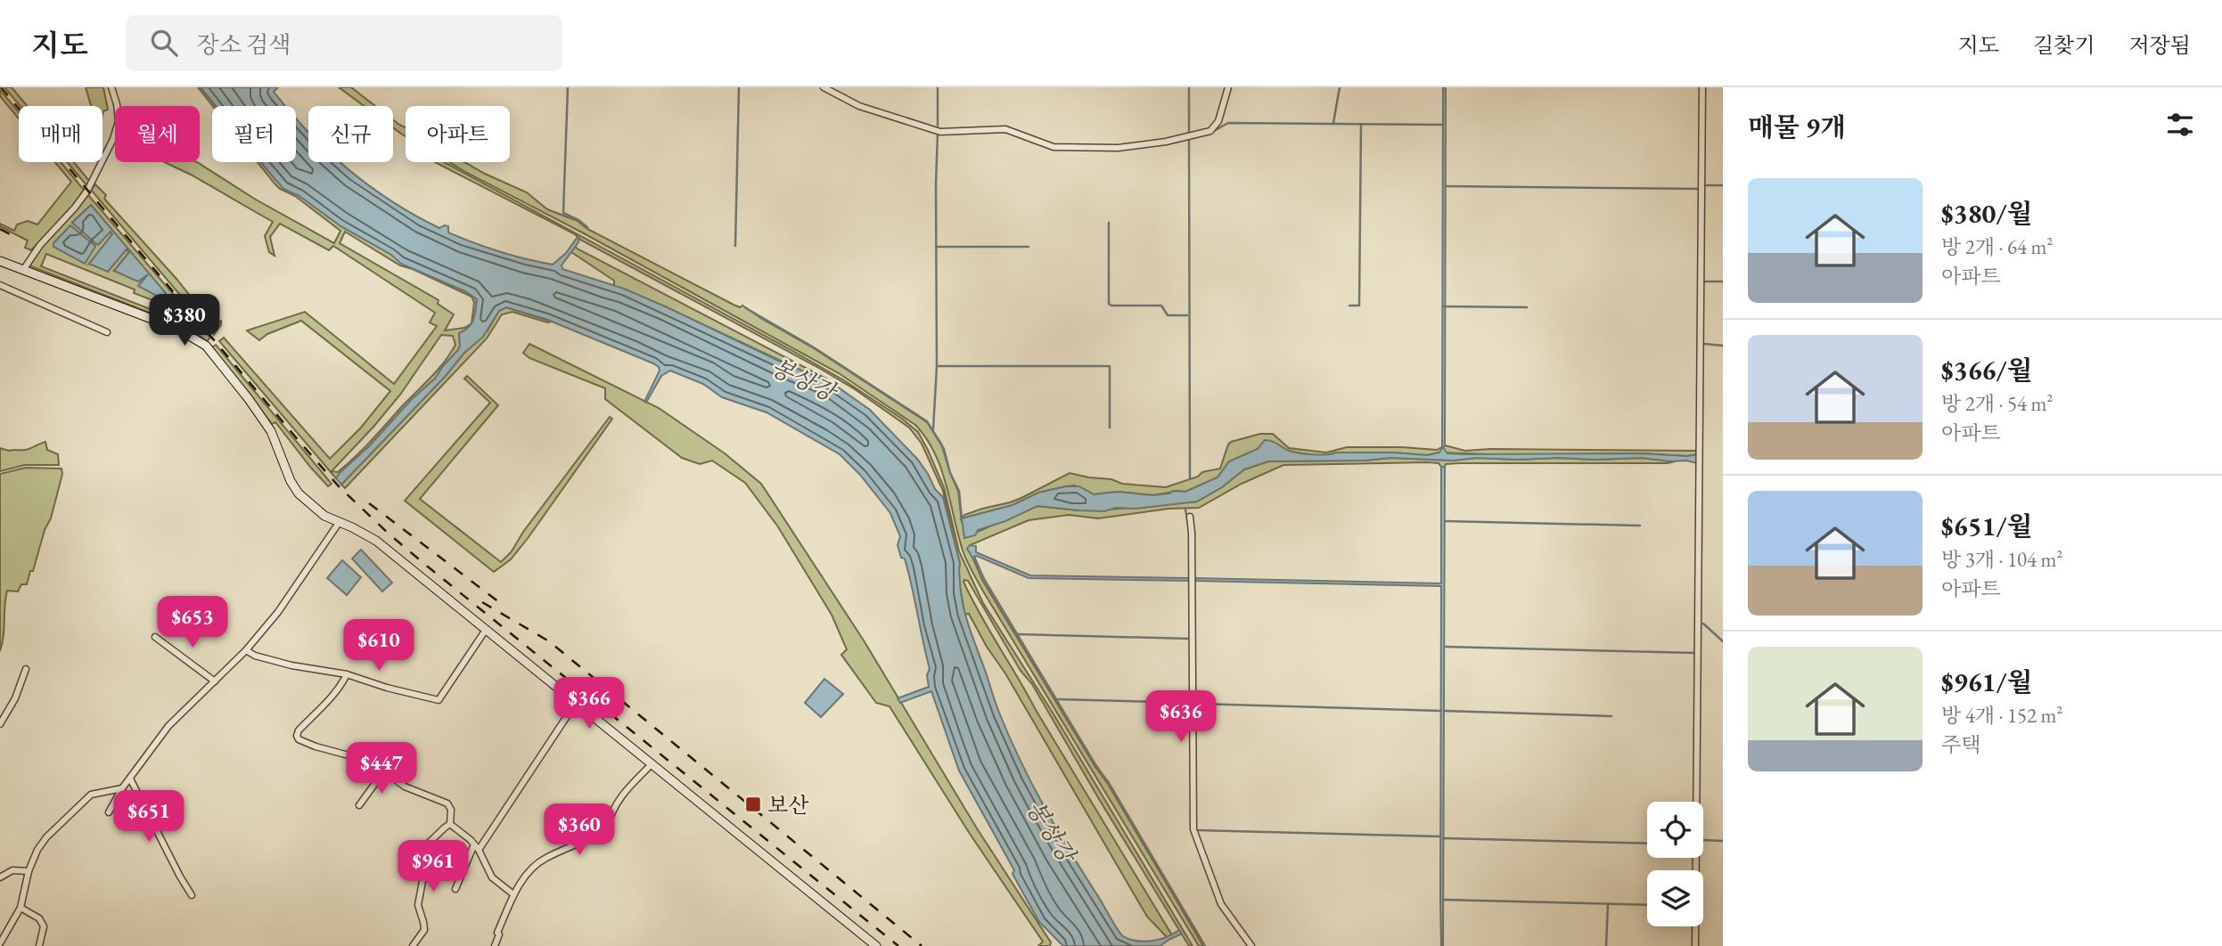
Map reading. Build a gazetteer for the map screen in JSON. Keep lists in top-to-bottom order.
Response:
{
  "water": ["봉상강"],
  "places": {
    "transit": ["보산"]
  },
  "page": {
    "header": "지도",
    "search": "장소 검색",
    "nav": ["지도", "길찾기", "저장됨"],
    "heading": "매물 9개",
    "chip": [
      "매매",
      "월세",
      "필터",
      "신규",
      "아파트"
    ],
    "list": [
      {
        "name": "$380/월",
        "note": "방 2개 · 64 m² · 아파트"
      },
      {
        "name": "$366/월",
        "note": "방 2개 · 54 m² · 아파트"
      },
      {
        "name": "$651/월",
        "note": "방 3개 · 104 m² · 아파트"
      },
      {
        "name": "$961/월",
        "note": "방 4개 · 152 m² · 주택"
      }
    ],
    "price": [
      "$380",
      "$653",
      "$610",
      "$366",
      "$636",
      "$447",
      "$651",
      "$360",
      "$961"
    ]
  }
}
